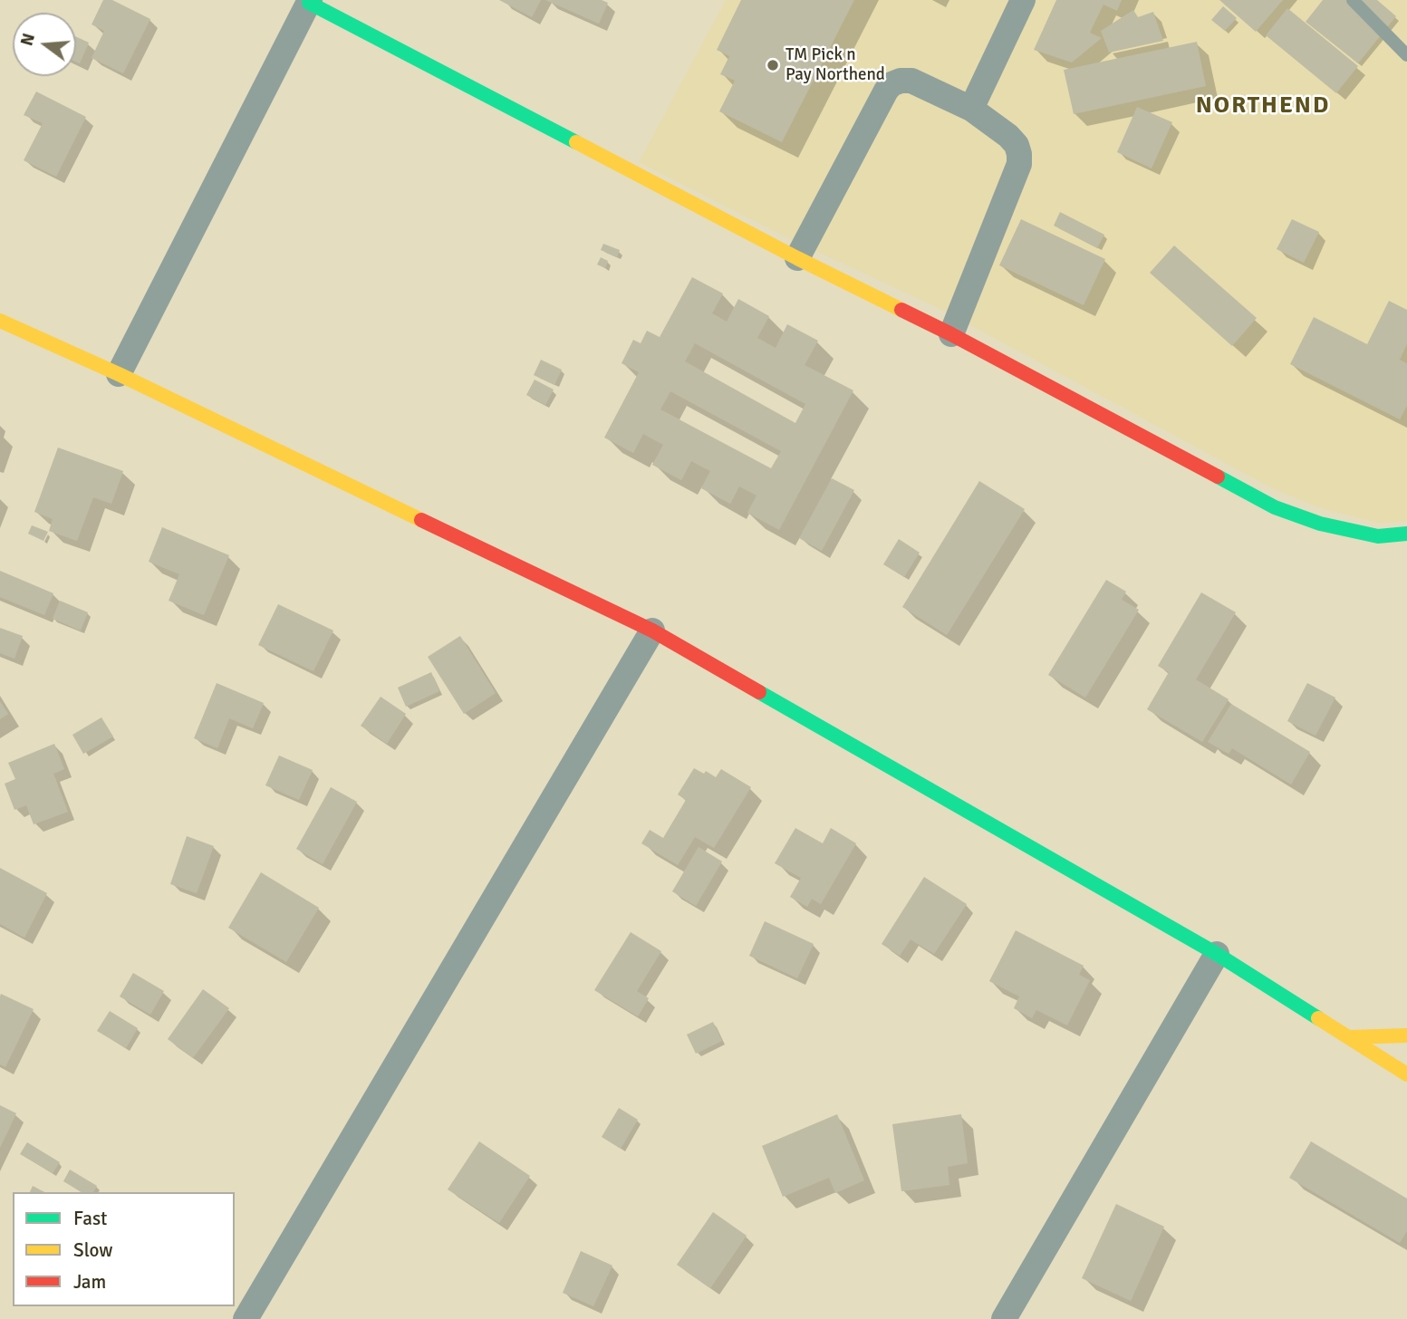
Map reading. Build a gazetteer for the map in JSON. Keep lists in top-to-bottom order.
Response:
{
  "districts": ["NORTHEND"],
  "places": ["TM Pick n Pay Northend"],
  "legend": ["Fast", "Slow", "Jam"],
  "north": "left"
}
